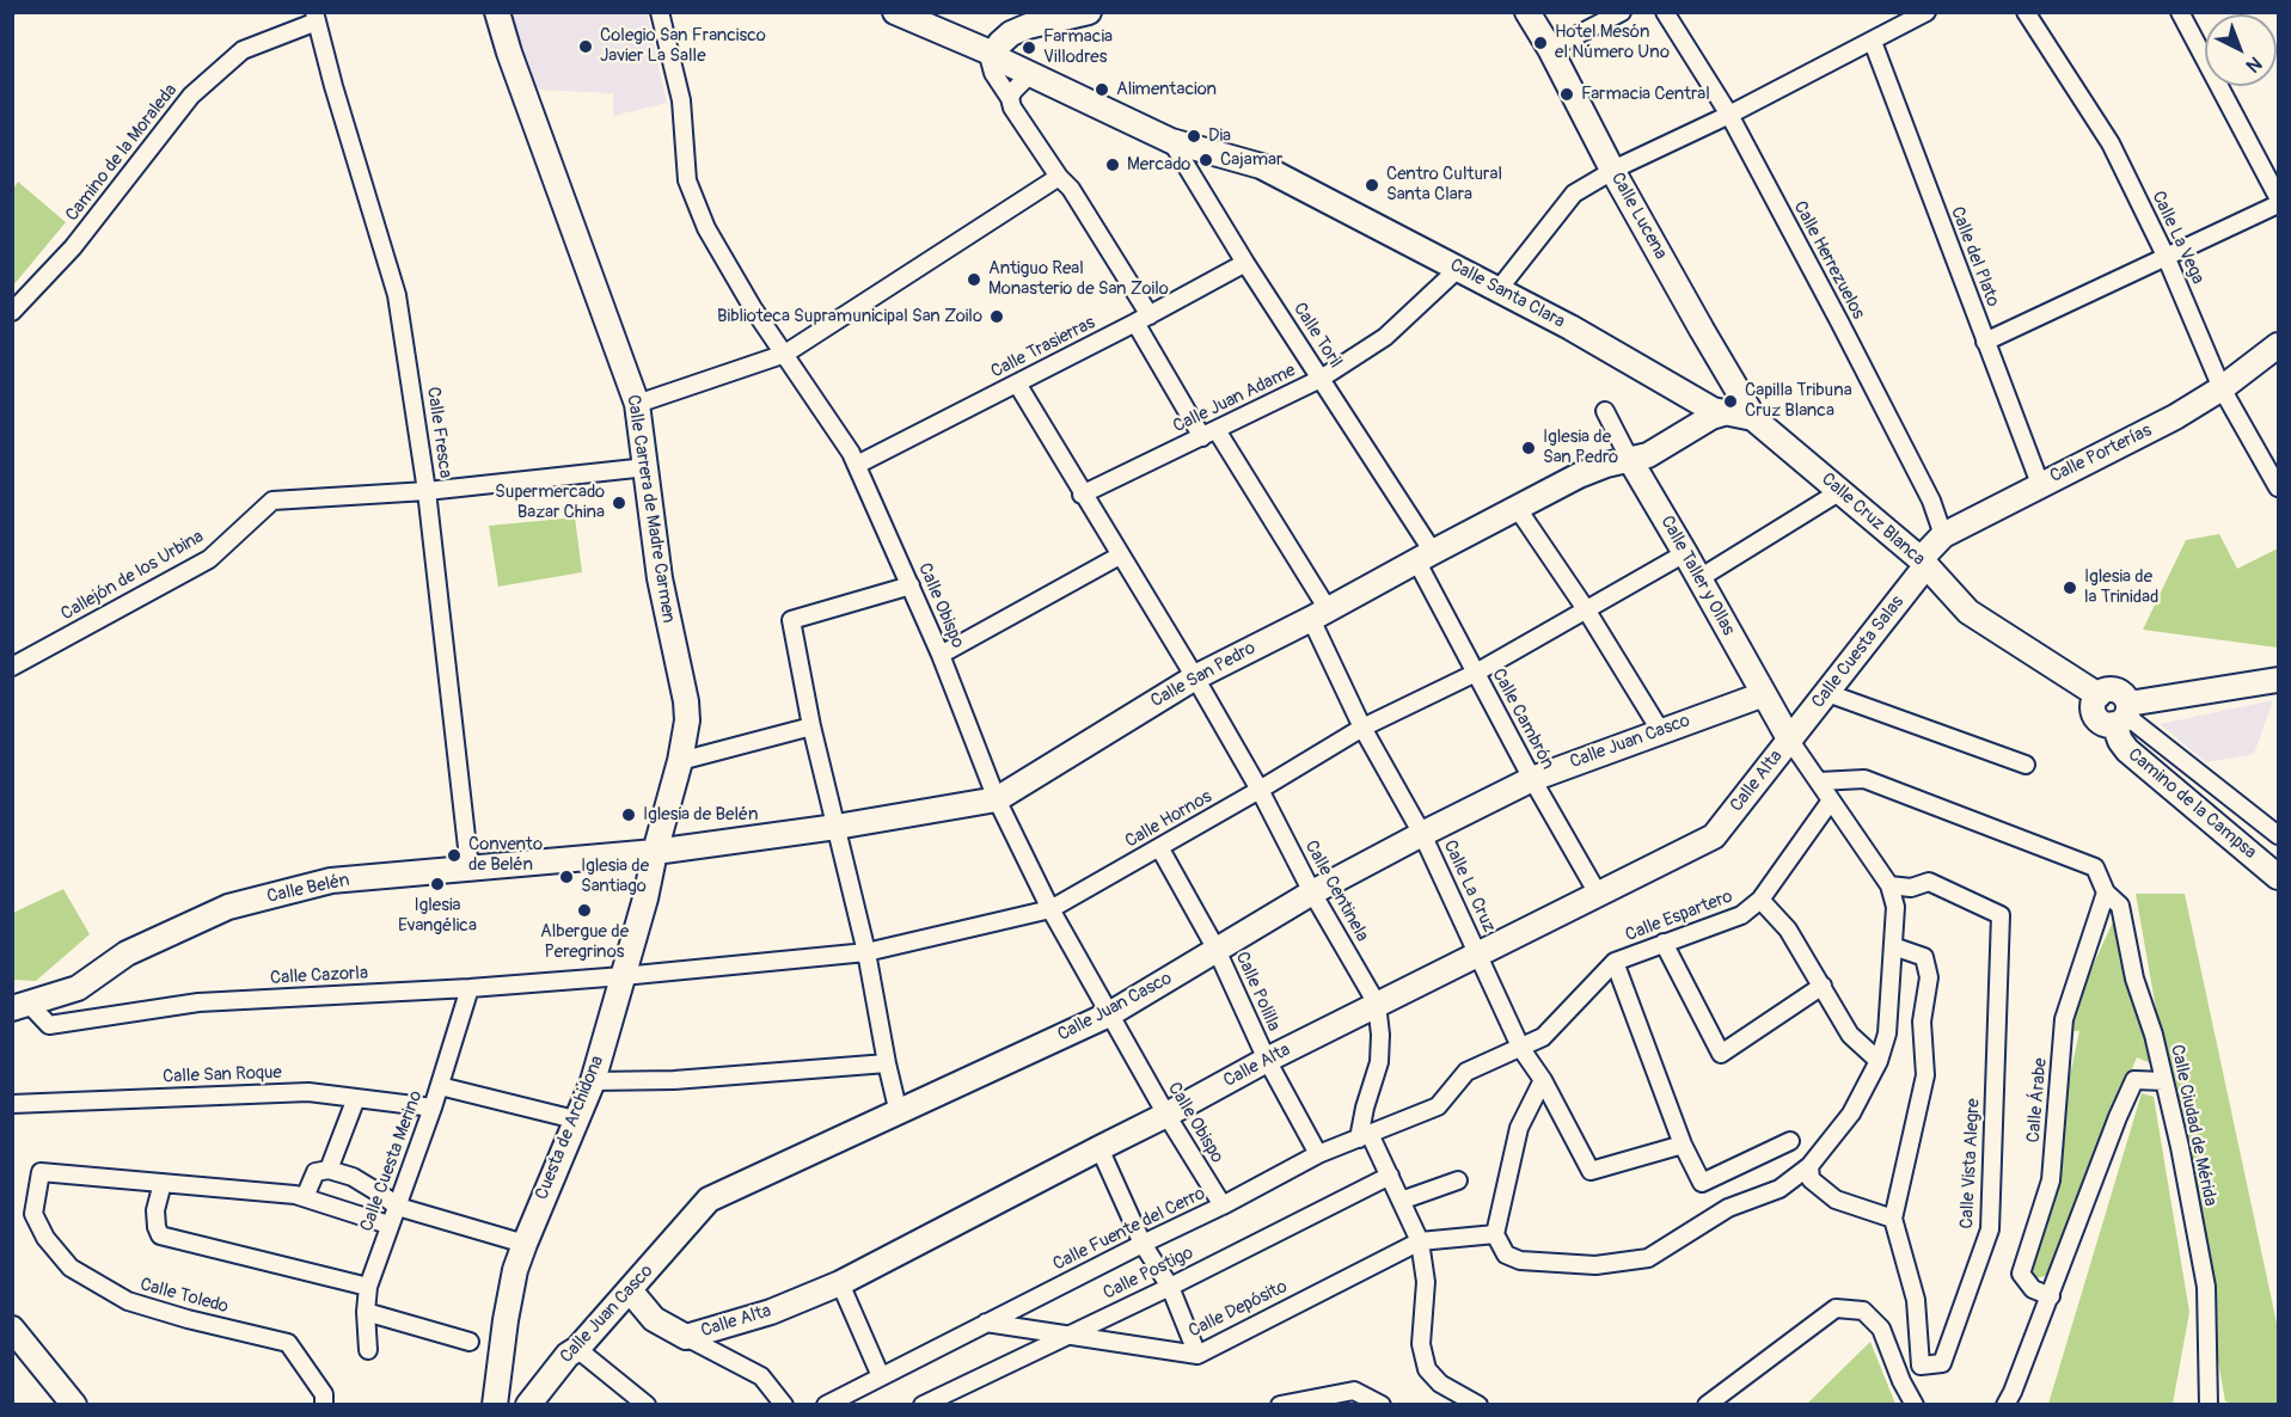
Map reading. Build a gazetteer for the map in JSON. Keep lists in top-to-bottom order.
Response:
{
  "streets": {
    "street": [
      "Camino de la Moraleda",
      "Calle Lucena",
      "Calle La Vega",
      "Calle del Plato",
      "Calle Herrezuelos",
      "Calle Santa Clara",
      "Calle Toril",
      "Calle Trasierras",
      "Calle Juan Adame",
      "Calle Fresca",
      "Calle Porterías",
      "Calle Carrera de Madre Carmen",
      "Calle Cruz Blanca",
      "Callejón de los Urbina",
      "Calle Taller y Ollas",
      "Calle Obispo",
      "Calle Cuesta Salas",
      "Calle San Pedro",
      "Calle Cambrón",
      "Calle Juan Casco",
      "Calle Alta",
      "Camino de la Campsa",
      "Calle Hornos",
      "Calle La Cruz",
      "Calle Belén",
      "Calle Centinela",
      "Calle Espartero",
      "Calle Cazorla",
      "Calle Polilla",
      "Calle San Roque",
      "Calle Árabe",
      "Calle Ciudad de Mérida",
      "Cuesta de Archidona",
      "Calle Cuesta Merino",
      "Calle Vista Alegre",
      "Calle Fuente del Cerro",
      "Calle Postigo",
      "Calle Toledo",
      "Calle Depósito"
    ]
  },
  "crossings": [
    ["Camino de la Moraleda", "Calle Fresca"],
    ["Calle Lucena", "Calle Santa Clara"],
    ["Calle Lucena", "Calle Cruz Blanca"],
    ["Calle Lucena", "Calle San Pedro"],
    ["Calle La Vega", "Calle Porterías"],
    ["Calle del Plato", "Calle Porterías"],
    ["Calle Herrezuelos", "Calle Porterías"],
    ["Calle Santa Clara", "Calle Toril"],
    ["Calle Santa Clara", "Calle Juan Adame"],
    ["Calle Santa Clara", "Calle Cruz Blanca"],
    ["Calle Santa Clara", "Calle San Pedro"],
    ["Calle Santa Clara", "Calle La Cruz"],
    ["Calle Toril", "Calle Trasierras"],
    ["Calle Toril", "Calle Juan Adame"],
    ["Calle Toril", "Calle San Pedro"],
    ["Calle Toril", "Calle Cambrón"],
    ["Calle Trasierras", "Calle Obispo"],
    ["Calle Trasierras", "Calle La Cruz"],
    ["Calle Trasierras", "Calle Centinela"],
    ["Calle Juan Adame", "Calle La Cruz"],
    ["Calle Juan Adame", "Calle Centinela"],
    ["Calle Fresca", "Callejón de los Urbina"],
    ["Calle Fresca", "Calle Belén"],
    ["Calle Porterías", "Calle Cruz Blanca"],
    ["Calle Porterías", "Calle Cuesta Salas"],
    ["Calle Carrera de Madre Carmen", "Callejón de los Urbina"],
    ["Calle Carrera de Madre Carmen", "Calle San Pedro"],
    ["Calle Carrera de Madre Carmen", "Calle Belén"],
    ["Calle Carrera de Madre Carmen", "Cuesta de Archidona"],
    ["Calle Cruz Blanca", "Calle Cuesta Salas"],
    ["Calle Cruz Blanca", "Camino de la Campsa"],
    ["Calle Taller y Ollas", "Calle Cuesta Salas"],
    ["Calle Taller y Ollas", "Calle San Pedro"],
    ["Calle Taller y Ollas", "Calle Juan Casco"],
    ["Calle Taller y Ollas", "Calle Alta"],
    ["Calle Taller y Ollas", "Calle Hornos"],
    ["Calle Obispo", "Calle San Pedro"],
    ["Calle Obispo", "Calle Juan Casco"],
    ["Calle Obispo", "Calle Alta"],
    ["Calle Obispo", "Calle Hornos"],
    ["Calle Obispo", "Calle Fuente del Cerro"],
    ["Calle Cuesta Salas", "Calle Alta"],
    ["Calle San Pedro", "Calle Cambrón"],
    ["Calle San Pedro", "Calle La Cruz"],
    ["Calle San Pedro", "Calle Belén"],
    ["Calle San Pedro", "Calle Centinela"],
    ["Calle San Pedro", "Cuesta de Archidona"],
    ["Calle Cambrón", "Calle Juan Casco"],
    ["Calle Cambrón", "Calle Alta"],
    ["Calle Cambrón", "Calle Hornos"],
    ["Calle Juan Casco", "Calle La Cruz"],
    ["Calle Juan Casco", "Calle Centinela"],
    ["Calle Juan Casco", "Calle Polilla"],
    ["Calle Alta", "Calle La Cruz"],
    ["Calle Alta", "Calle Centinela"],
    ["Calle Alta", "Calle Polilla"],
    ["Calle Hornos", "Calle La Cruz"],
    ["Calle Hornos", "Calle Centinela"],
    ["Calle Hornos", "Calle Cazorla"],
    ["Calle Hornos", "Calle Polilla"],
    ["Calle Hornos", "Cuesta de Archidona"],
    ["Calle La Cruz", "Calle Espartero"],
    ["Calle La Cruz", "Calle Fuente del Cerro"],
    ["Calle Belén", "Calle Cazorla"],
    ["Calle Belén", "Cuesta de Archidona"],
    ["Calle Centinela", "Calle Fuente del Cerro"],
    ["Calle Espartero", "Calle Fuente del Cerro"],
    ["Calle Cazorla", "Cuesta de Archidona"],
    ["Calle Cazorla", "Calle Cuesta Merino"],
    ["Calle Polilla", "Calle Fuente del Cerro"],
    ["Calle San Roque", "Calle Cuesta Merino"],
    ["Calle Árabe", "Calle Ciudad de Mérida"],
    ["Calle Fuente del Cerro", "Calle Depósito"],
    ["Calle Postigo", "Calle Depósito"]
  ],
  "places": [
    "Hotel Mesón el Número Uno",
    "Colegio San Francisco Javier La Salle",
    "Farmacia Villodres",
    "Alimentacion",
    "Farmacia Central",
    "Dia",
    "Cajamar",
    "Mercado",
    "Centro Cultural Santa Clara",
    "Antiguo Real Monasterio de San Zoilo",
    "Biblioteca Supramunicipal San Zoilo",
    "Capilla Tribuna Cruz Blanca",
    "Iglesia de San Pedro",
    "Supermercado Bazar China",
    "Iglesia de la Trinidad",
    "Iglesia de Belén",
    "Convento de Belén",
    "Iglesia de Santiago",
    "Iglesia Evangélica",
    "Albergue de Peregrinos"
  ],
  "north": "bottom right"
}
